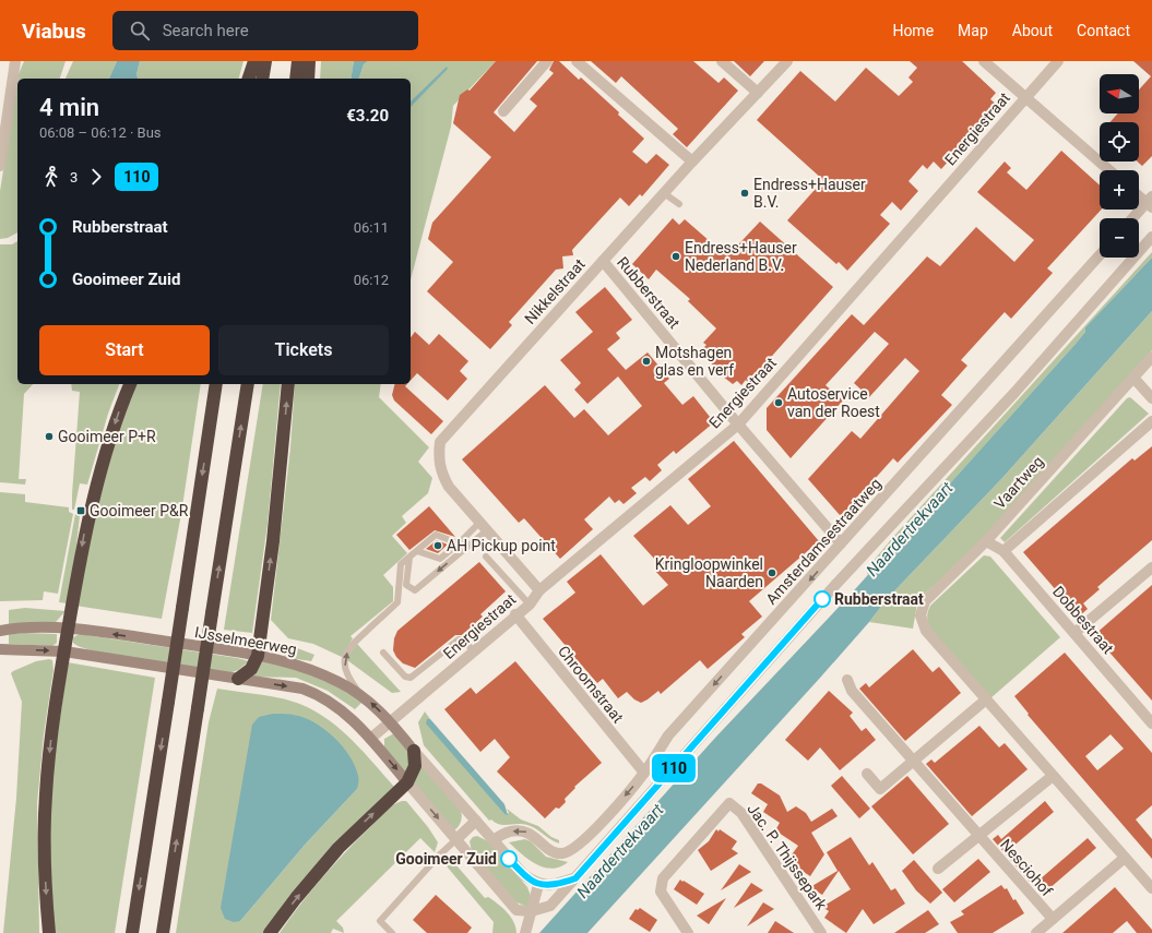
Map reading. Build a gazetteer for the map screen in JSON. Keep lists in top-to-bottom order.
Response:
{
  "streets": {
    "main road": ["IJsselmeerweg"],
    "street": [
      "Energiestraat",
      "Nikkelstraat",
      "Rubberstraat",
      "Vaartweg",
      "Amsterdamsestraatweg",
      "Dobbestraat",
      "Chroomstraat",
      "Jac. P. Thijssepark",
      "Nesciohof"
    ]
  },
  "crossings": [
    ["Energiestraat", "Rubberstraat"],
    ["Energiestraat", "IJsselmeerweg"],
    ["Energiestraat", "Chroomstraat"],
    ["Nikkelstraat", "Rubberstraat"],
    ["Rubberstraat", "Amsterdamsestraatweg"],
    ["Vaartweg", "Dobbestraat"],
    ["Amsterdamsestraatweg", "IJsselmeerweg"],
    ["Amsterdamsestraatweg", "Chroomstraat"]
  ],
  "water": ["Naardertrekvaart"],
  "places": {
    "other": [
      "Endress+Hauser B.V.",
      "Endress+Hauser Nederland B.V.",
      "Motshagen glas en verf",
      "Autoservice van der Roest",
      "Gooimeer P+R",
      "AH Pickup point",
      "Kringloopwinkel Naarden",
      "Rubberstraat",
      "Gooimeer Zuid"
    ],
    "transit": ["Gooimeer P&R"]
  },
  "lines": ["bus line 110"],
  "north": "left",
  "page": {
    "header": "Viabus",
    "search": "Search here",
    "nav": [
      "Home",
      "Map",
      "About",
      "Contact"
    ],
    "on_map": "110",
    "map_buttons": ["+", "−"],
    "heading": ["4 min", "06:08 – 06:12 · Bus", "€3.20"],
    "legs": ["3", "110"],
    "list": [
      {
        "name": "Rubberstraat",
        "value": "06:11"
      },
      {
        "name": "Gooimeer Zuid",
        "value": "06:12"
      }
    ],
    "buttons": ["Start", "Tickets"]
  }
}
